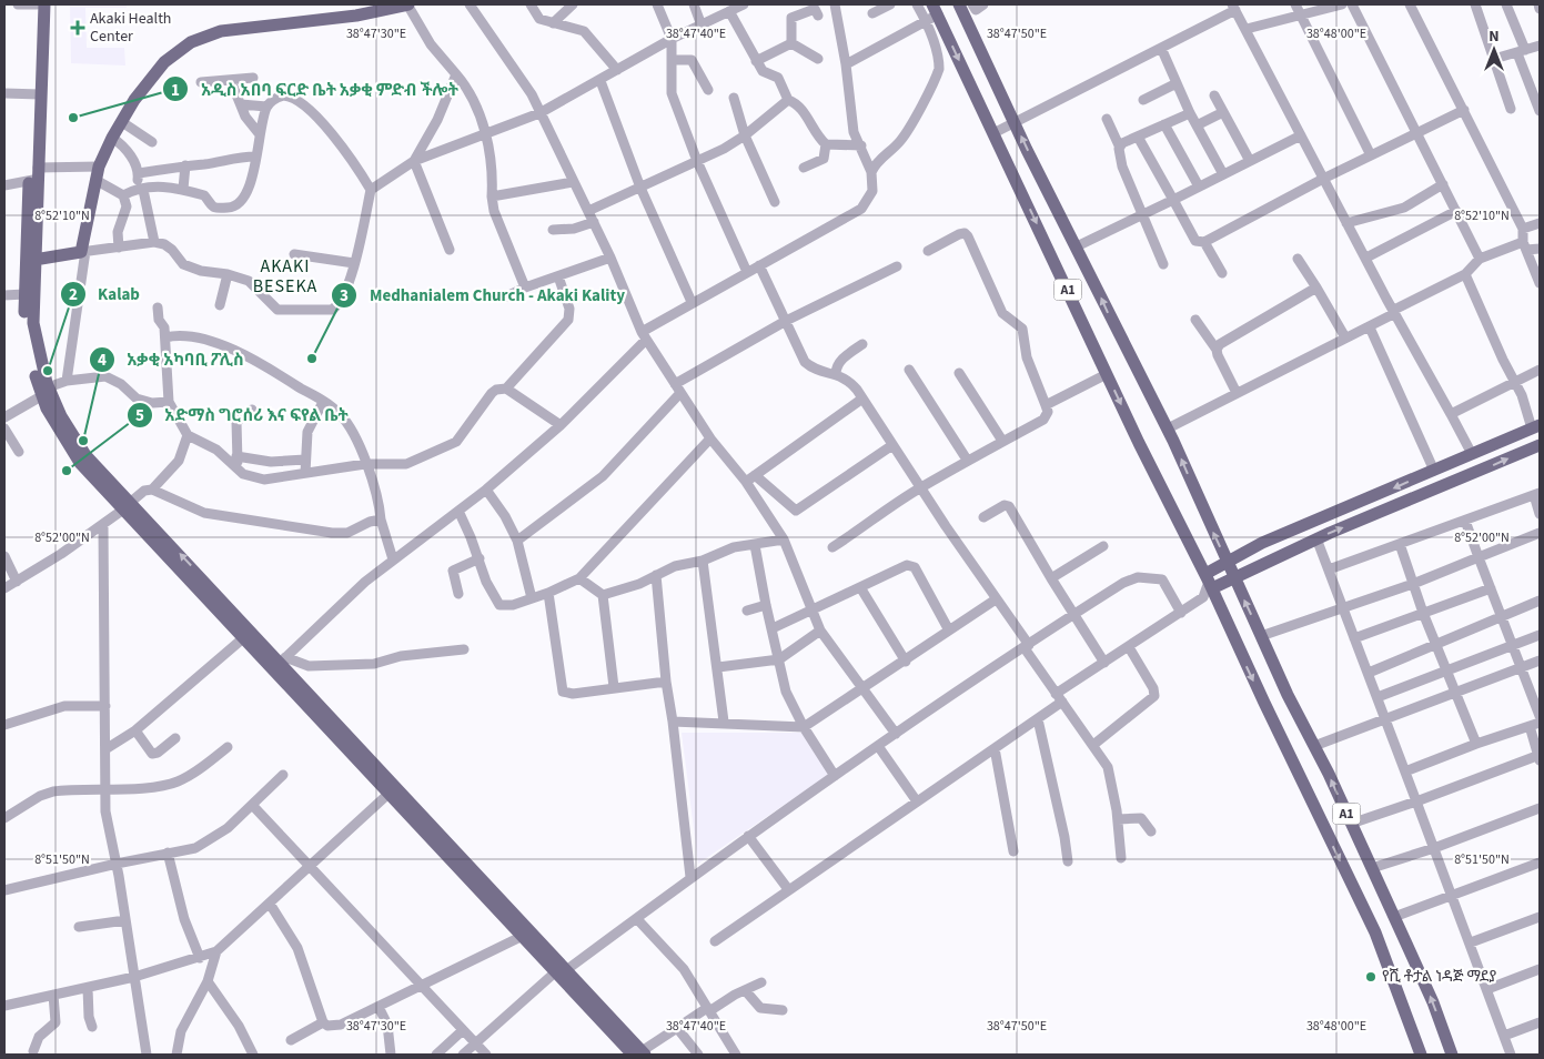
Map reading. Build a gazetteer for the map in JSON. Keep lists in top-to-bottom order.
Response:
{
  "streets": {
    "main road": ["A1"]
  },
  "districts": ["AKAKI BESEKA"],
  "places": {
    "health": ["Akaki Health Center"],
    "other": [
      "አዲስ አበባ ፍርድ ቤት አቃቂ ምድብ ችሎት",
      "Medhanialem Church - Akaki Kality",
      "Kalab",
      "አቃቂ አካባቢ ፖሊስ",
      "አድማስ ግሮሰሪ እና ፍየል ቤት",
      "የሺ ቶታል ነዳጅ ማደያ"
    ]
  },
  "north": "top",
  "coordinates": [
    "38°47'30\"E",
    "38°47'40\"E",
    "38°47'50\"E",
    "38°48'00\"E",
    "8°52'10\"N",
    "8°52'00\"N",
    "8°51'50\"N"
  ]
}
